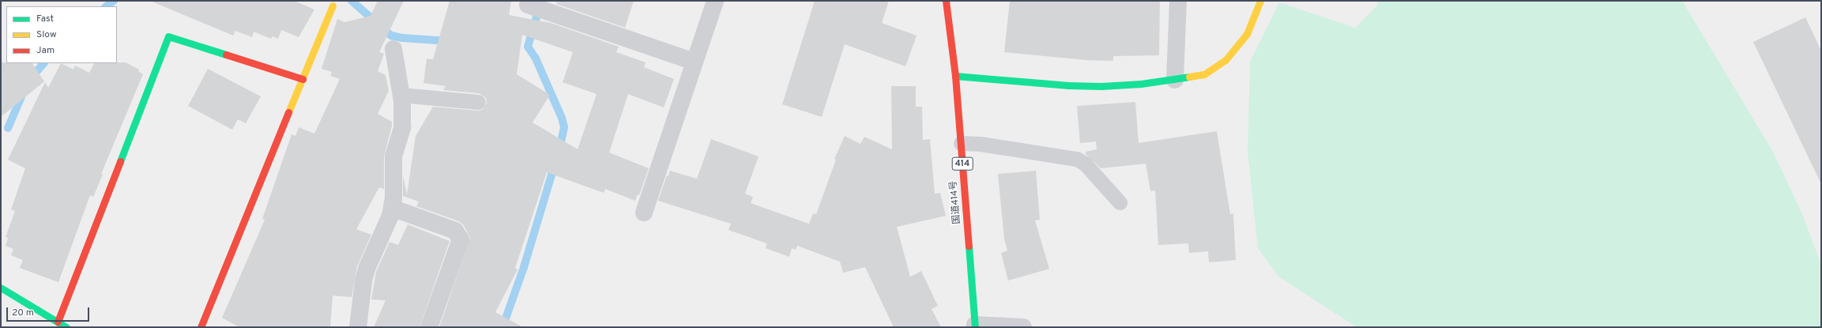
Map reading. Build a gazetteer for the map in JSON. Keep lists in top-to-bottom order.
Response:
{
  "streets": {
    "main road": ["414", "国道414号"]
  },
  "legend": ["Fast", "Slow", "Jam"],
  "scale_bar": "20 m"
}
